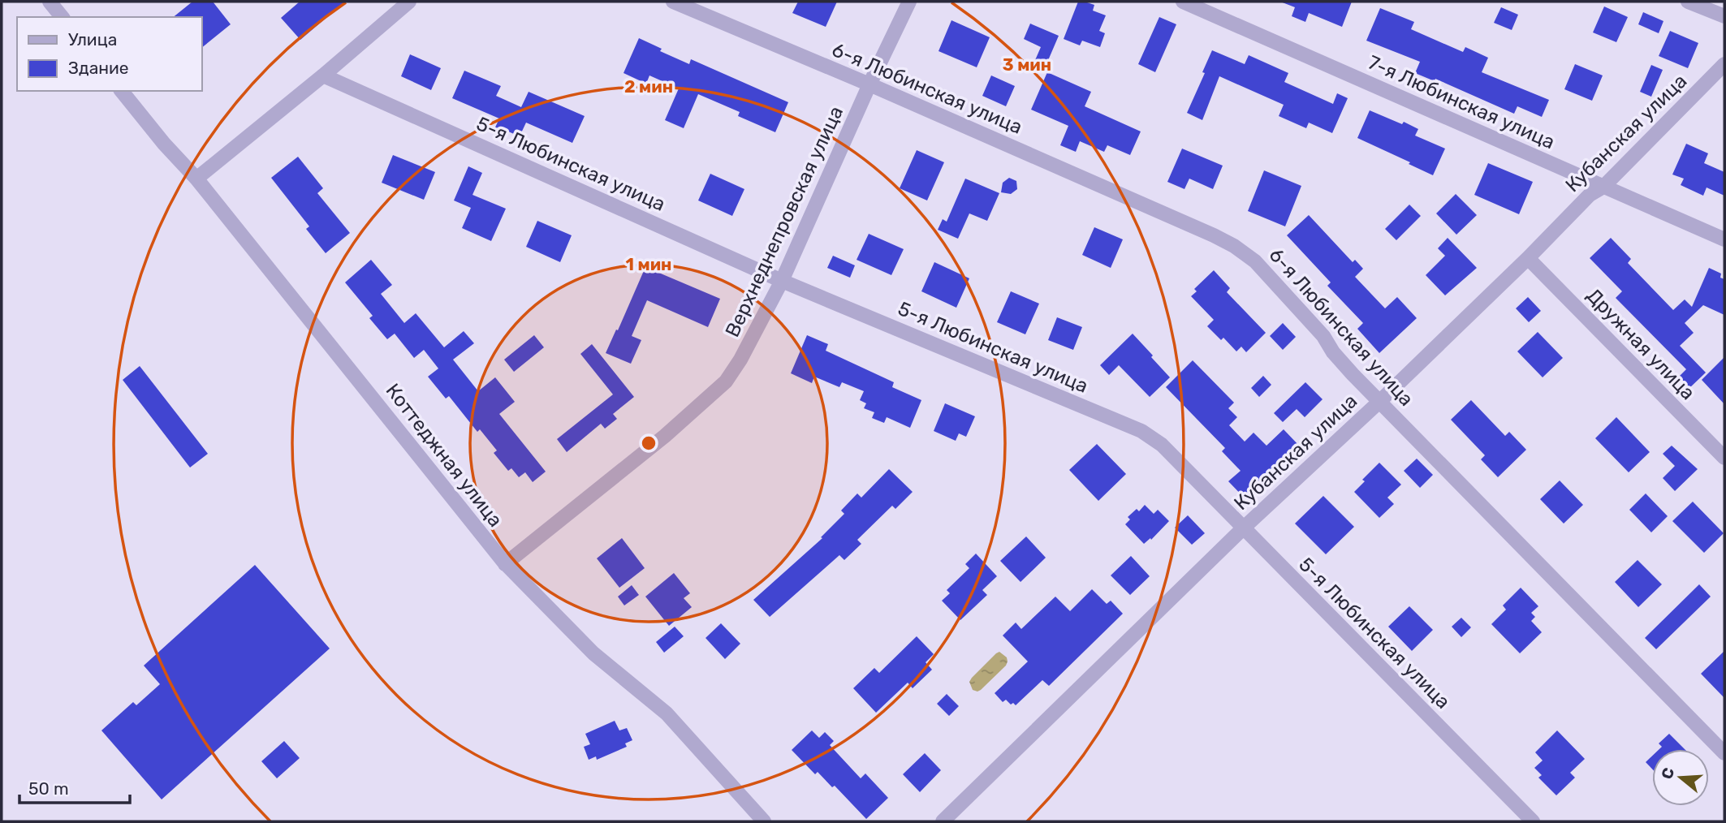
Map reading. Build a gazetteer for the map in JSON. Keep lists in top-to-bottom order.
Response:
{
  "streets": {
    "street": [
      "6-я Любинская улица",
      "7-я Любинская улица",
      "Кубанская улица",
      "5-я Любинская улица",
      "Верхнеднепровская улица",
      "Дружная улица",
      "Коттеджная улица"
    ]
  },
  "crossings": [
    ["6-я Любинская улица", "Кубанская улица"],
    ["6-я Любинская улица", "Верхнеднепровская улица"],
    ["7-я Любинская улица", "Кубанская улица"],
    ["Кубанская улица", "5-я Любинская улица"],
    ["Кубанская улица", "Дружная улица"],
    ["5-я Любинская улица", "Верхнеднепровская улица"],
    ["Верхнеднепровская улица", "Коттеджная улица"]
  ],
  "legend": ["Улица", "Здание"],
  "scale_bar": "50 m",
  "north": "left",
  "rings": ["3 мин", "2 мин", "1 мин"]
}
